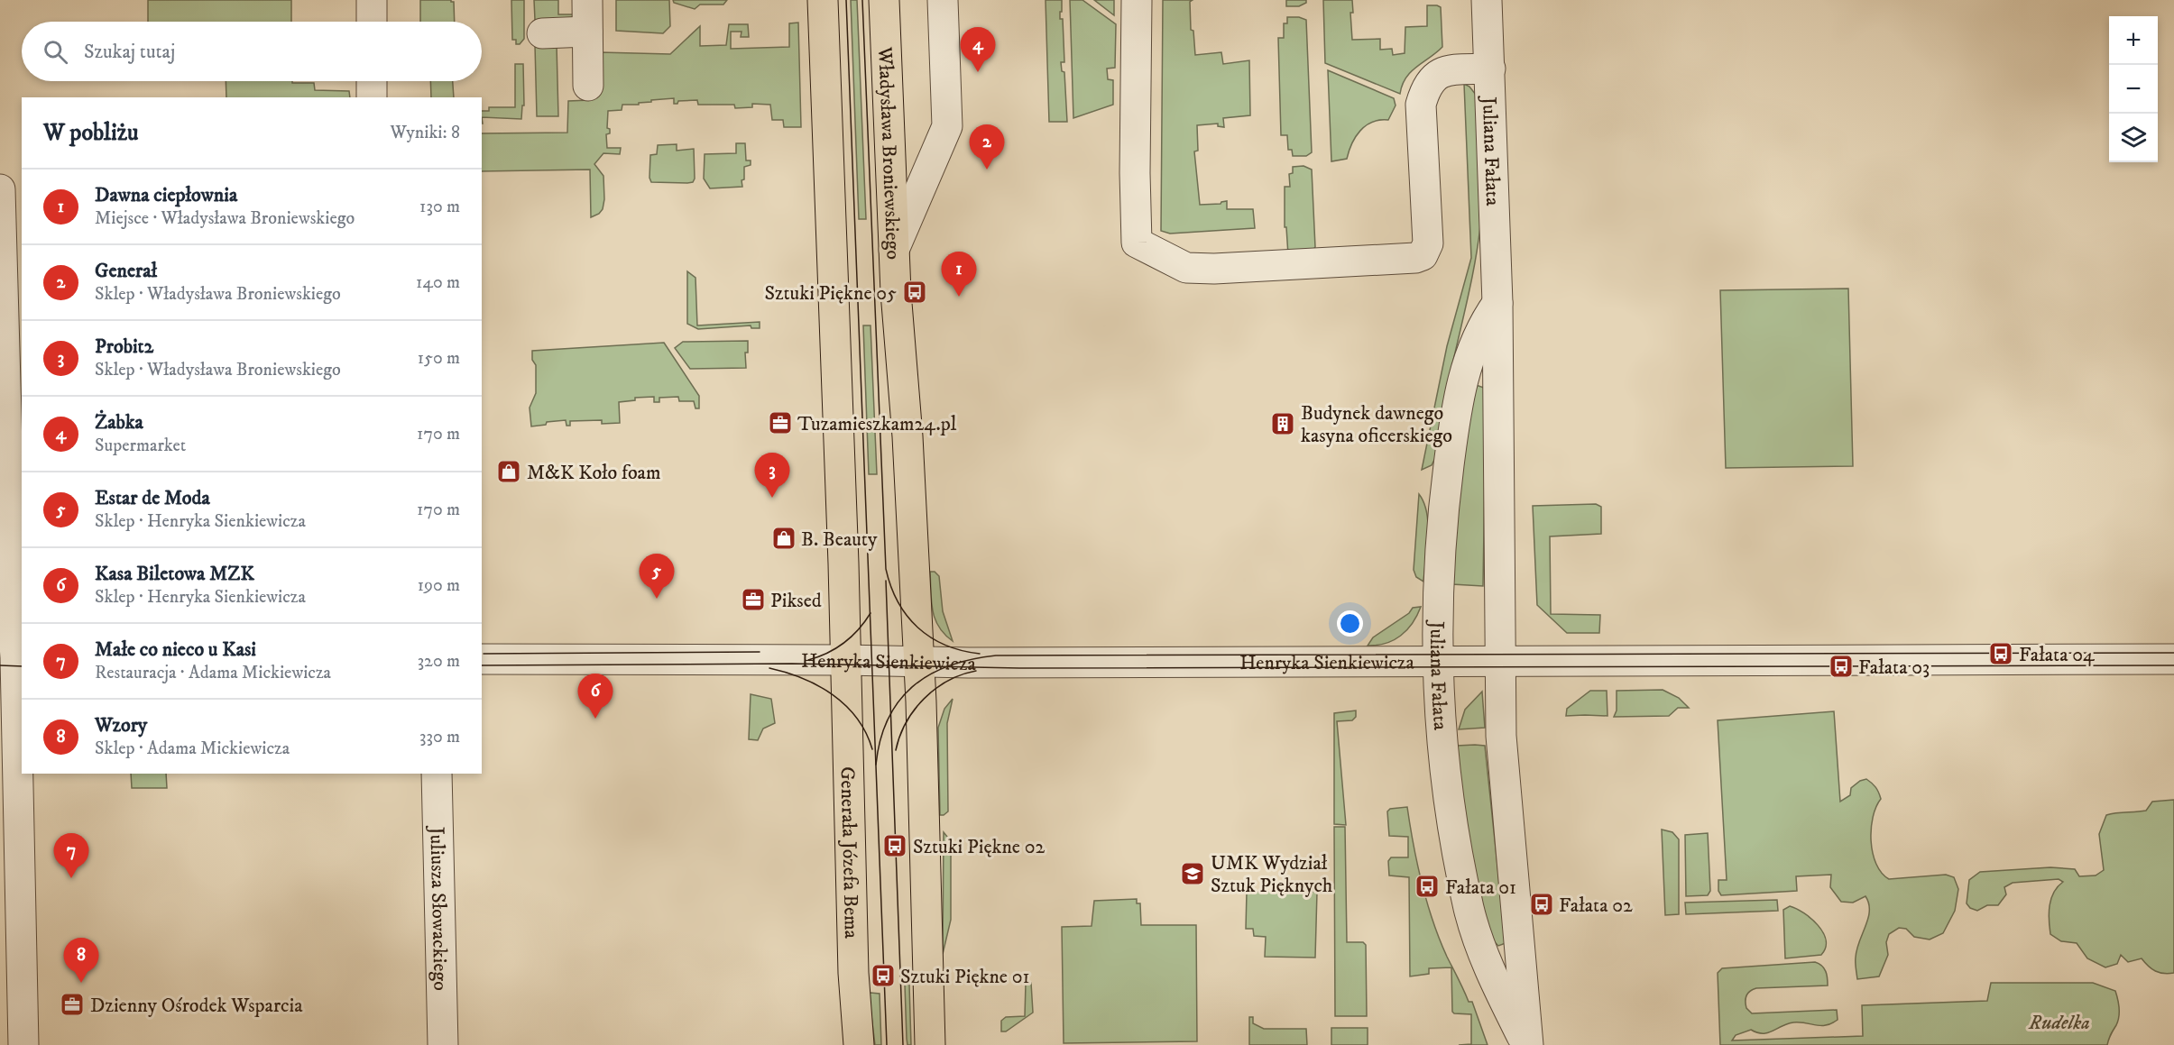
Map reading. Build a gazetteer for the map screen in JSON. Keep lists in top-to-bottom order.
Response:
{
  "streets": {
    "main road": ["Władysława Broniewskiego", "Generała Józefa Bema"],
    "street": ["Juliana Fałata", "Henryka Sienkiewicza", "Juliusza Słowackiego"]
  },
  "crossings": [
    ["Juliana Fałata", "Henryka Sienkiewicza"],
    ["Władysława Broniewskiego", "Henryka Sienkiewicza"],
    ["Henryka Sienkiewicza", "Generała Józefa Bema"]
  ],
  "parks": ["Rudelka"],
  "places": {
    "bus stop": [
      "Sztuki Piękne 05",
      "Fałata 04",
      "Fałata 03",
      "Sztuki Piękne 02",
      "Fałata 01",
      "Fałata 02",
      "Sztuki Piękne 01"
    ],
    "office": ["Tuzamieszkam24.pl", "Piksed", "Dzienny Ośrodek Wsparcia"],
    "building": ["Budynek dawnego kasyna oficerskiego"],
    "shop": ["M&K Koło foam", "B. Beauty"],
    "school or university": ["UMK Wydział Sztuk Pięknych"]
  },
  "page": {
    "map_buttons": ["+", "−"],
    "search": "Szukaj tutaj",
    "pins": [
      "4",
      "2",
      "1",
      "3",
      "5",
      "6",
      "7",
      "8"
    ],
    "heading": ["W pobliżu", "Wyniki: 8"],
    "list": [
      {
        "mark": "1",
        "name": "Dawna ciepłownia",
        "note": "Miejsce · Władysława Broniewskiego",
        "value": "130 m"
      },
      {
        "mark": "2",
        "name": "Generał",
        "note": "Sklep · Władysława Broniewskiego",
        "value": "140 m"
      },
      {
        "mark": "3",
        "name": "Probit2",
        "note": "Sklep · Władysława Broniewskiego",
        "value": "150 m"
      },
      {
        "mark": "4",
        "name": "Żabka",
        "note": "Supermarket",
        "value": "170 m"
      },
      {
        "mark": "5",
        "name": "Estar de Moda",
        "note": "Sklep · Henryka Sienkiewicza",
        "value": "170 m"
      },
      {
        "mark": "6",
        "name": "Kasa Biletowa MZK",
        "note": "Sklep · Henryka Sienkiewicza",
        "value": "190 m"
      },
      {
        "mark": "7",
        "name": "Małe co nieco u Kasi",
        "note": "Restauracja · Adama Mickiewicza",
        "value": "320 m"
      },
      {
        "mark": "8",
        "name": "Wzory",
        "note": "Sklep · Adama Mickiewicza",
        "value": "330 m"
      }
    ]
  }
}
